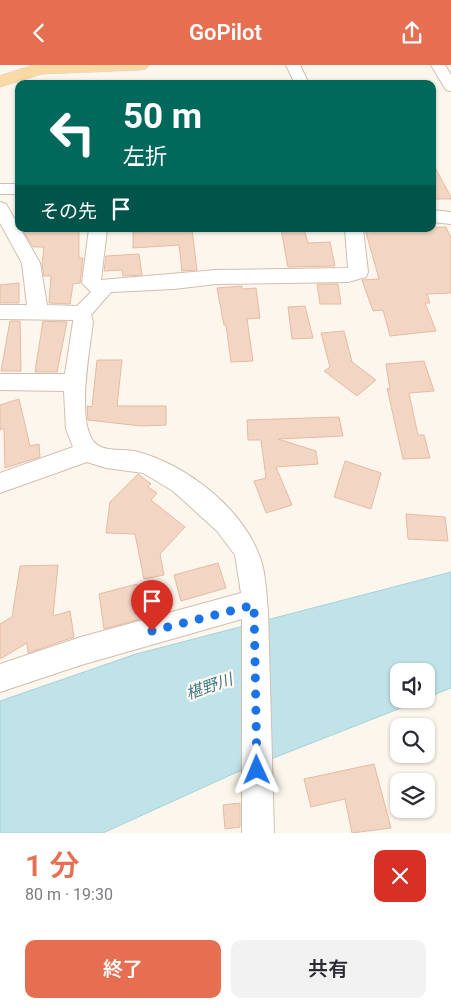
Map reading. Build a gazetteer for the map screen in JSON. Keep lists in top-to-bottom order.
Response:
{
  "water": ["椹野川"],
  "page": {
    "header": "GoPilot",
    "turn": ["50 m", "左折"],
    "then": "その先",
    "heading": ["1 分", "80 m · 19:30"],
    "buttons": ["終了", "共有"]
  }
}
